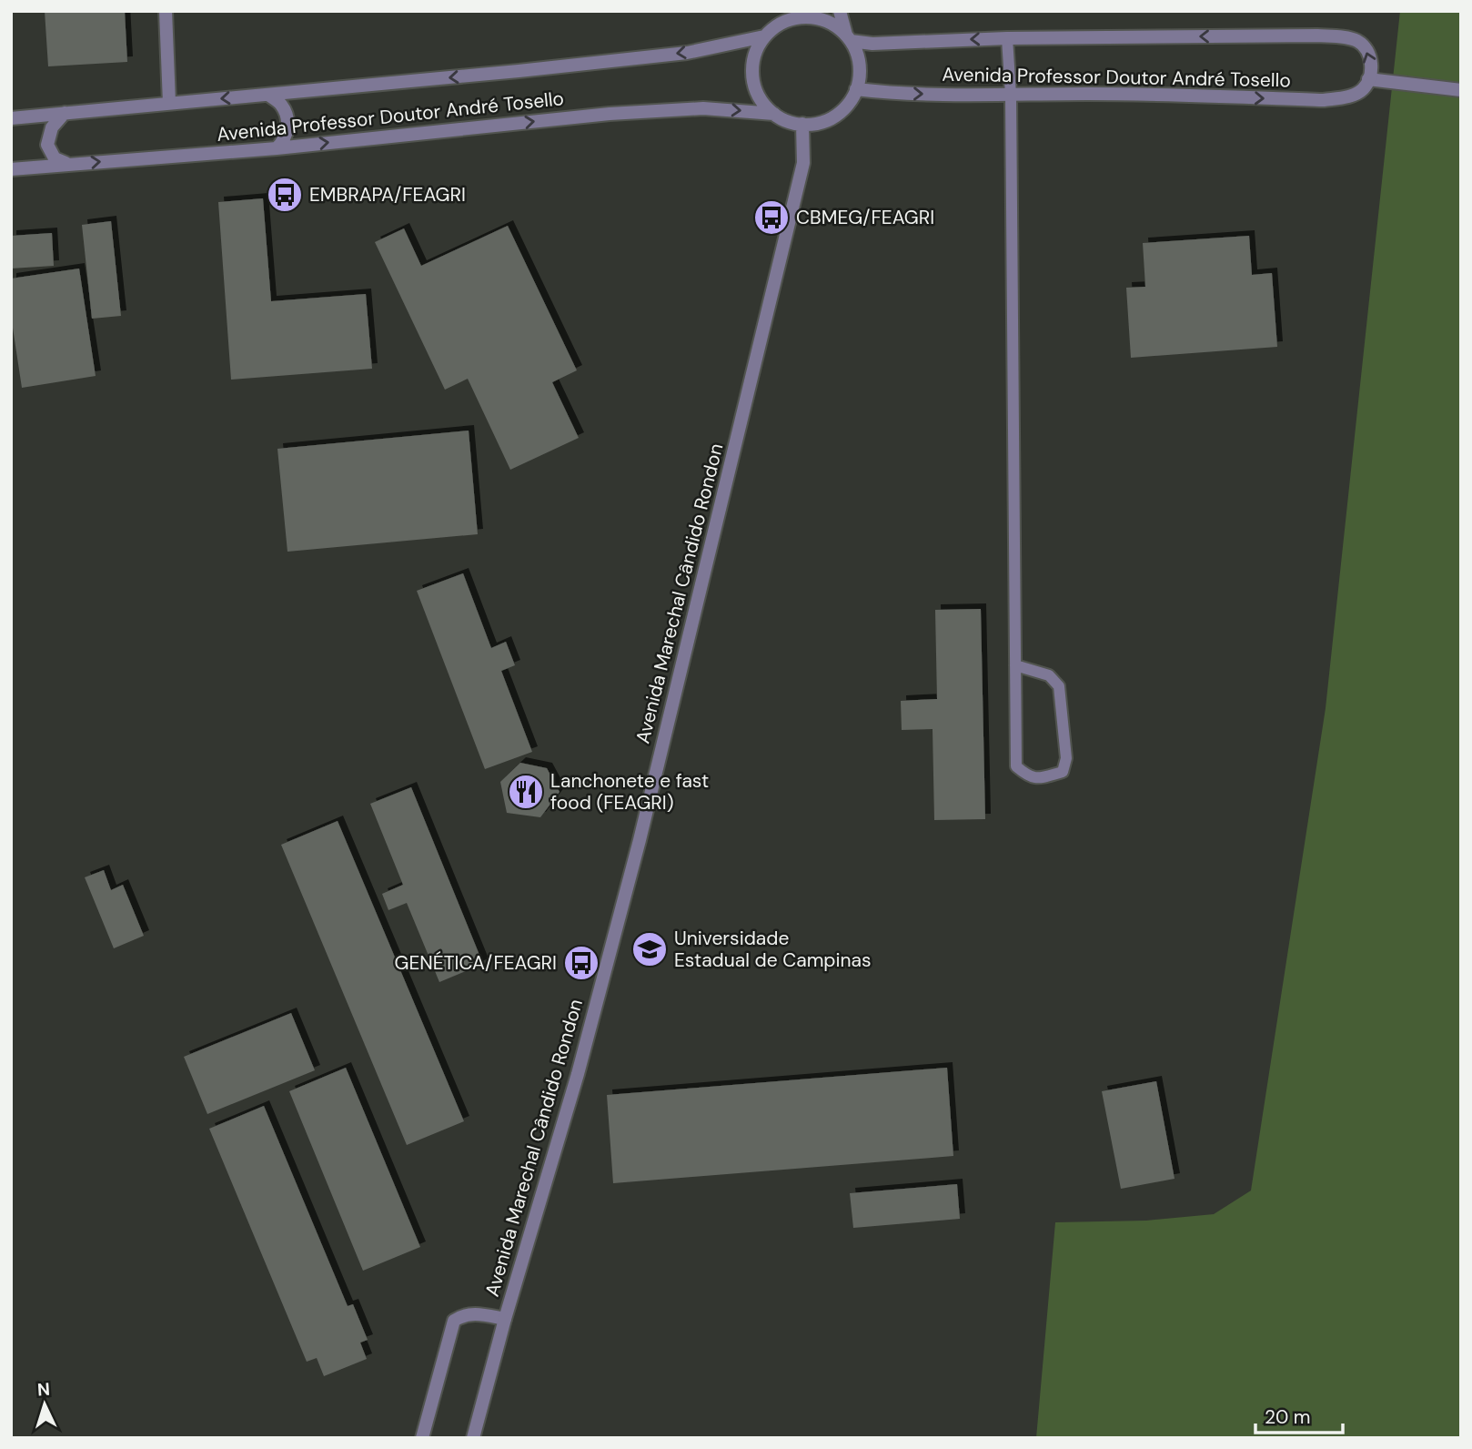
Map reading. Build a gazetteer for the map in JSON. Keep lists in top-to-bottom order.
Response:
{
  "streets": {
    "street": ["Avenida Professor Doutor André Tosello", "Avenida Marechal Cândido Rondon"]
  },
  "crossings": [
    ["Avenida Professor Doutor André Tosello", "Avenida Marechal Cândido Rondon"]
  ],
  "places": {
    "bus stop": ["EMBRAPA/FEAGRI", "CBMEG/FEAGRI", "GENÉTICA/FEAGRI"],
    "restaurant": ["Lanchonete e fast food (FEAGRI)"],
    "school or university": ["Universidade Estadual de Campinas"]
  },
  "scale_bar": "20 m",
  "north": "top"
}
